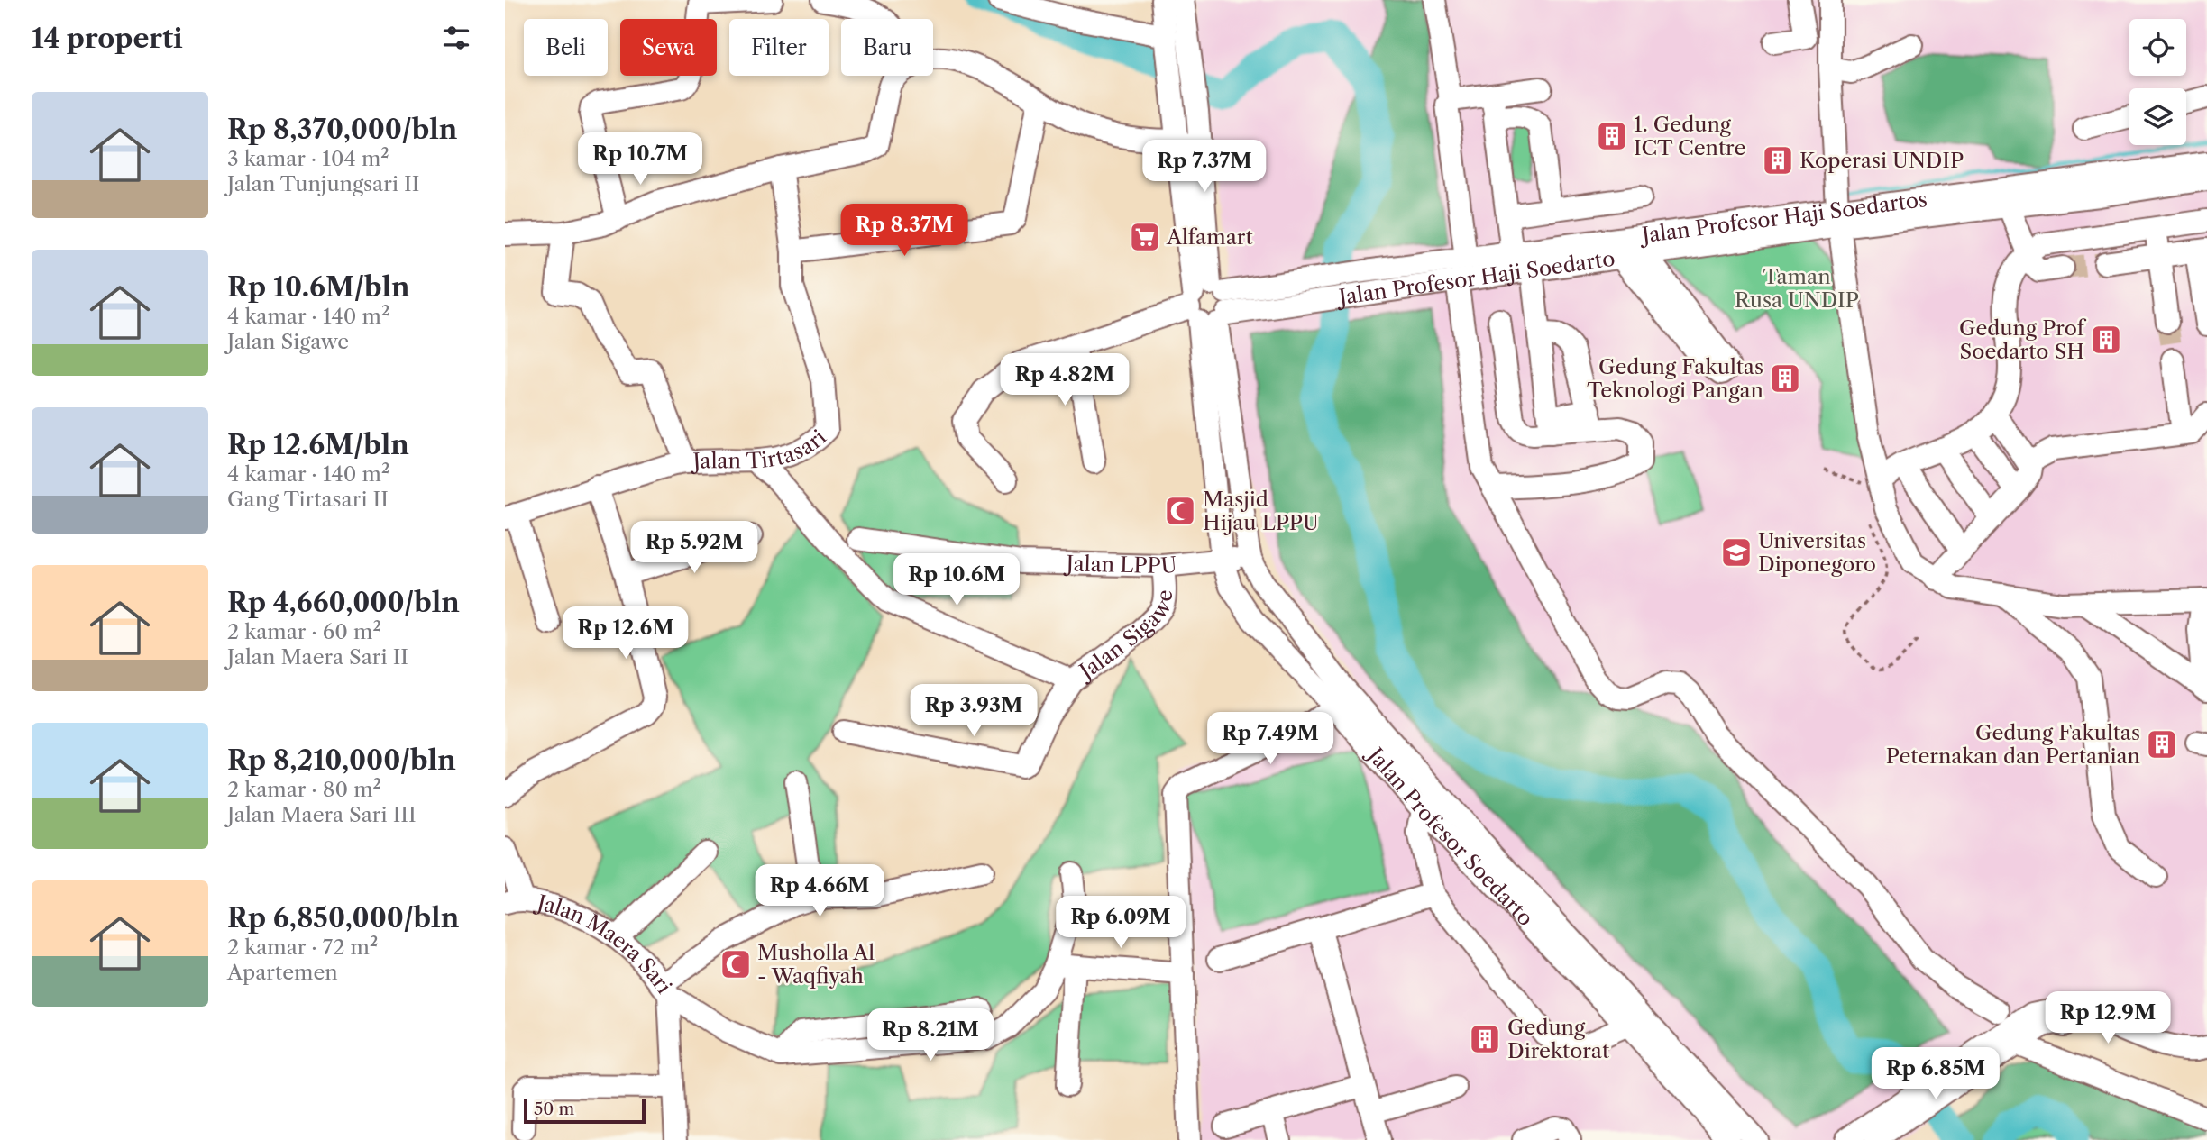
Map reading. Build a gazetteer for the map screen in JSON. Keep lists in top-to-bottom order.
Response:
{
  "streets": {
    "street": [
      "Jalan Profesor Haji Soedartos",
      "Jalan Profesor Haji Soedarto",
      "Jalan Tirtasari",
      "Jalan LPPU",
      "Jalan Sigawe",
      "Jalan Profesor Soedarto",
      "Jalan Maera Sari"
    ]
  },
  "crossings": [
    ["Jalan Profesor Haji Soedartos", "Jalan Profesor Haji Soedarto"],
    ["Jalan Profesor Haji Soedarto", "Jalan Profesor Soedarto"],
    ["Jalan Tirtasari", "Jalan Sigawe"],
    ["Jalan LPPU", "Jalan Sigawe"],
    ["Jalan LPPU", "Jalan Profesor Soedarto"]
  ],
  "parks": ["Taman Rusa UNDIP"],
  "places": {
    "building": [
      "1. Gedung ICT Centre",
      "Koperasi UNDIP",
      "Gedung Prof Soedarto SH",
      "Gedung Fakultas Teknologi Pangan",
      "Gedung Fakultas Peternakan dan Pertanian",
      "Gedung Direktorat"
    ],
    "supermarket": ["Alfamart"],
    "mosque": ["Masjid Hijau LPPU", "Musholla Al - Waqfiyah"],
    "school or university": ["Universitas Diponegoro"]
  },
  "scale_bar": "50 m",
  "page": {
    "heading": "14 properti",
    "chip": [
      "Beli",
      "Sewa",
      "Filter",
      "Baru"
    ],
    "list": [
      {
        "name": "Rp 8,370,000/bln",
        "note": "3 kamar · 104 m² · Jalan Tunjungsari II"
      },
      {
        "name": "Rp 10.6M/bln",
        "note": "4 kamar · 140 m² · Jalan Sigawe"
      },
      {
        "name": "Rp 12.6M/bln",
        "note": "4 kamar · 140 m² · Gang Tirtasari II"
      },
      {
        "name": "Rp 4,660,000/bln",
        "note": "2 kamar · 60 m² · Jalan Maera Sari II"
      },
      {
        "name": "Rp 8,210,000/bln",
        "note": "2 kamar · 80 m² · Jalan Maera Sari III"
      },
      {
        "name": "Rp 6,850,000/bln",
        "note": "2 kamar · 72 m² · Apartemen"
      }
    ],
    "price": [
      "Rp 10.7M",
      "Rp 7.37M",
      "Rp 8.37M",
      "Rp 4.82M",
      "Rp 5.92M",
      "Rp 10.6M",
      "Rp 12.6M",
      "Rp 3.93M",
      "Rp 7.49M",
      "Rp 4.66M",
      "Rp 6.09M",
      "Rp 12.9M",
      "Rp 8.21M",
      "Rp 6.85M"
    ],
    "scale": "50 m"
  }
}
